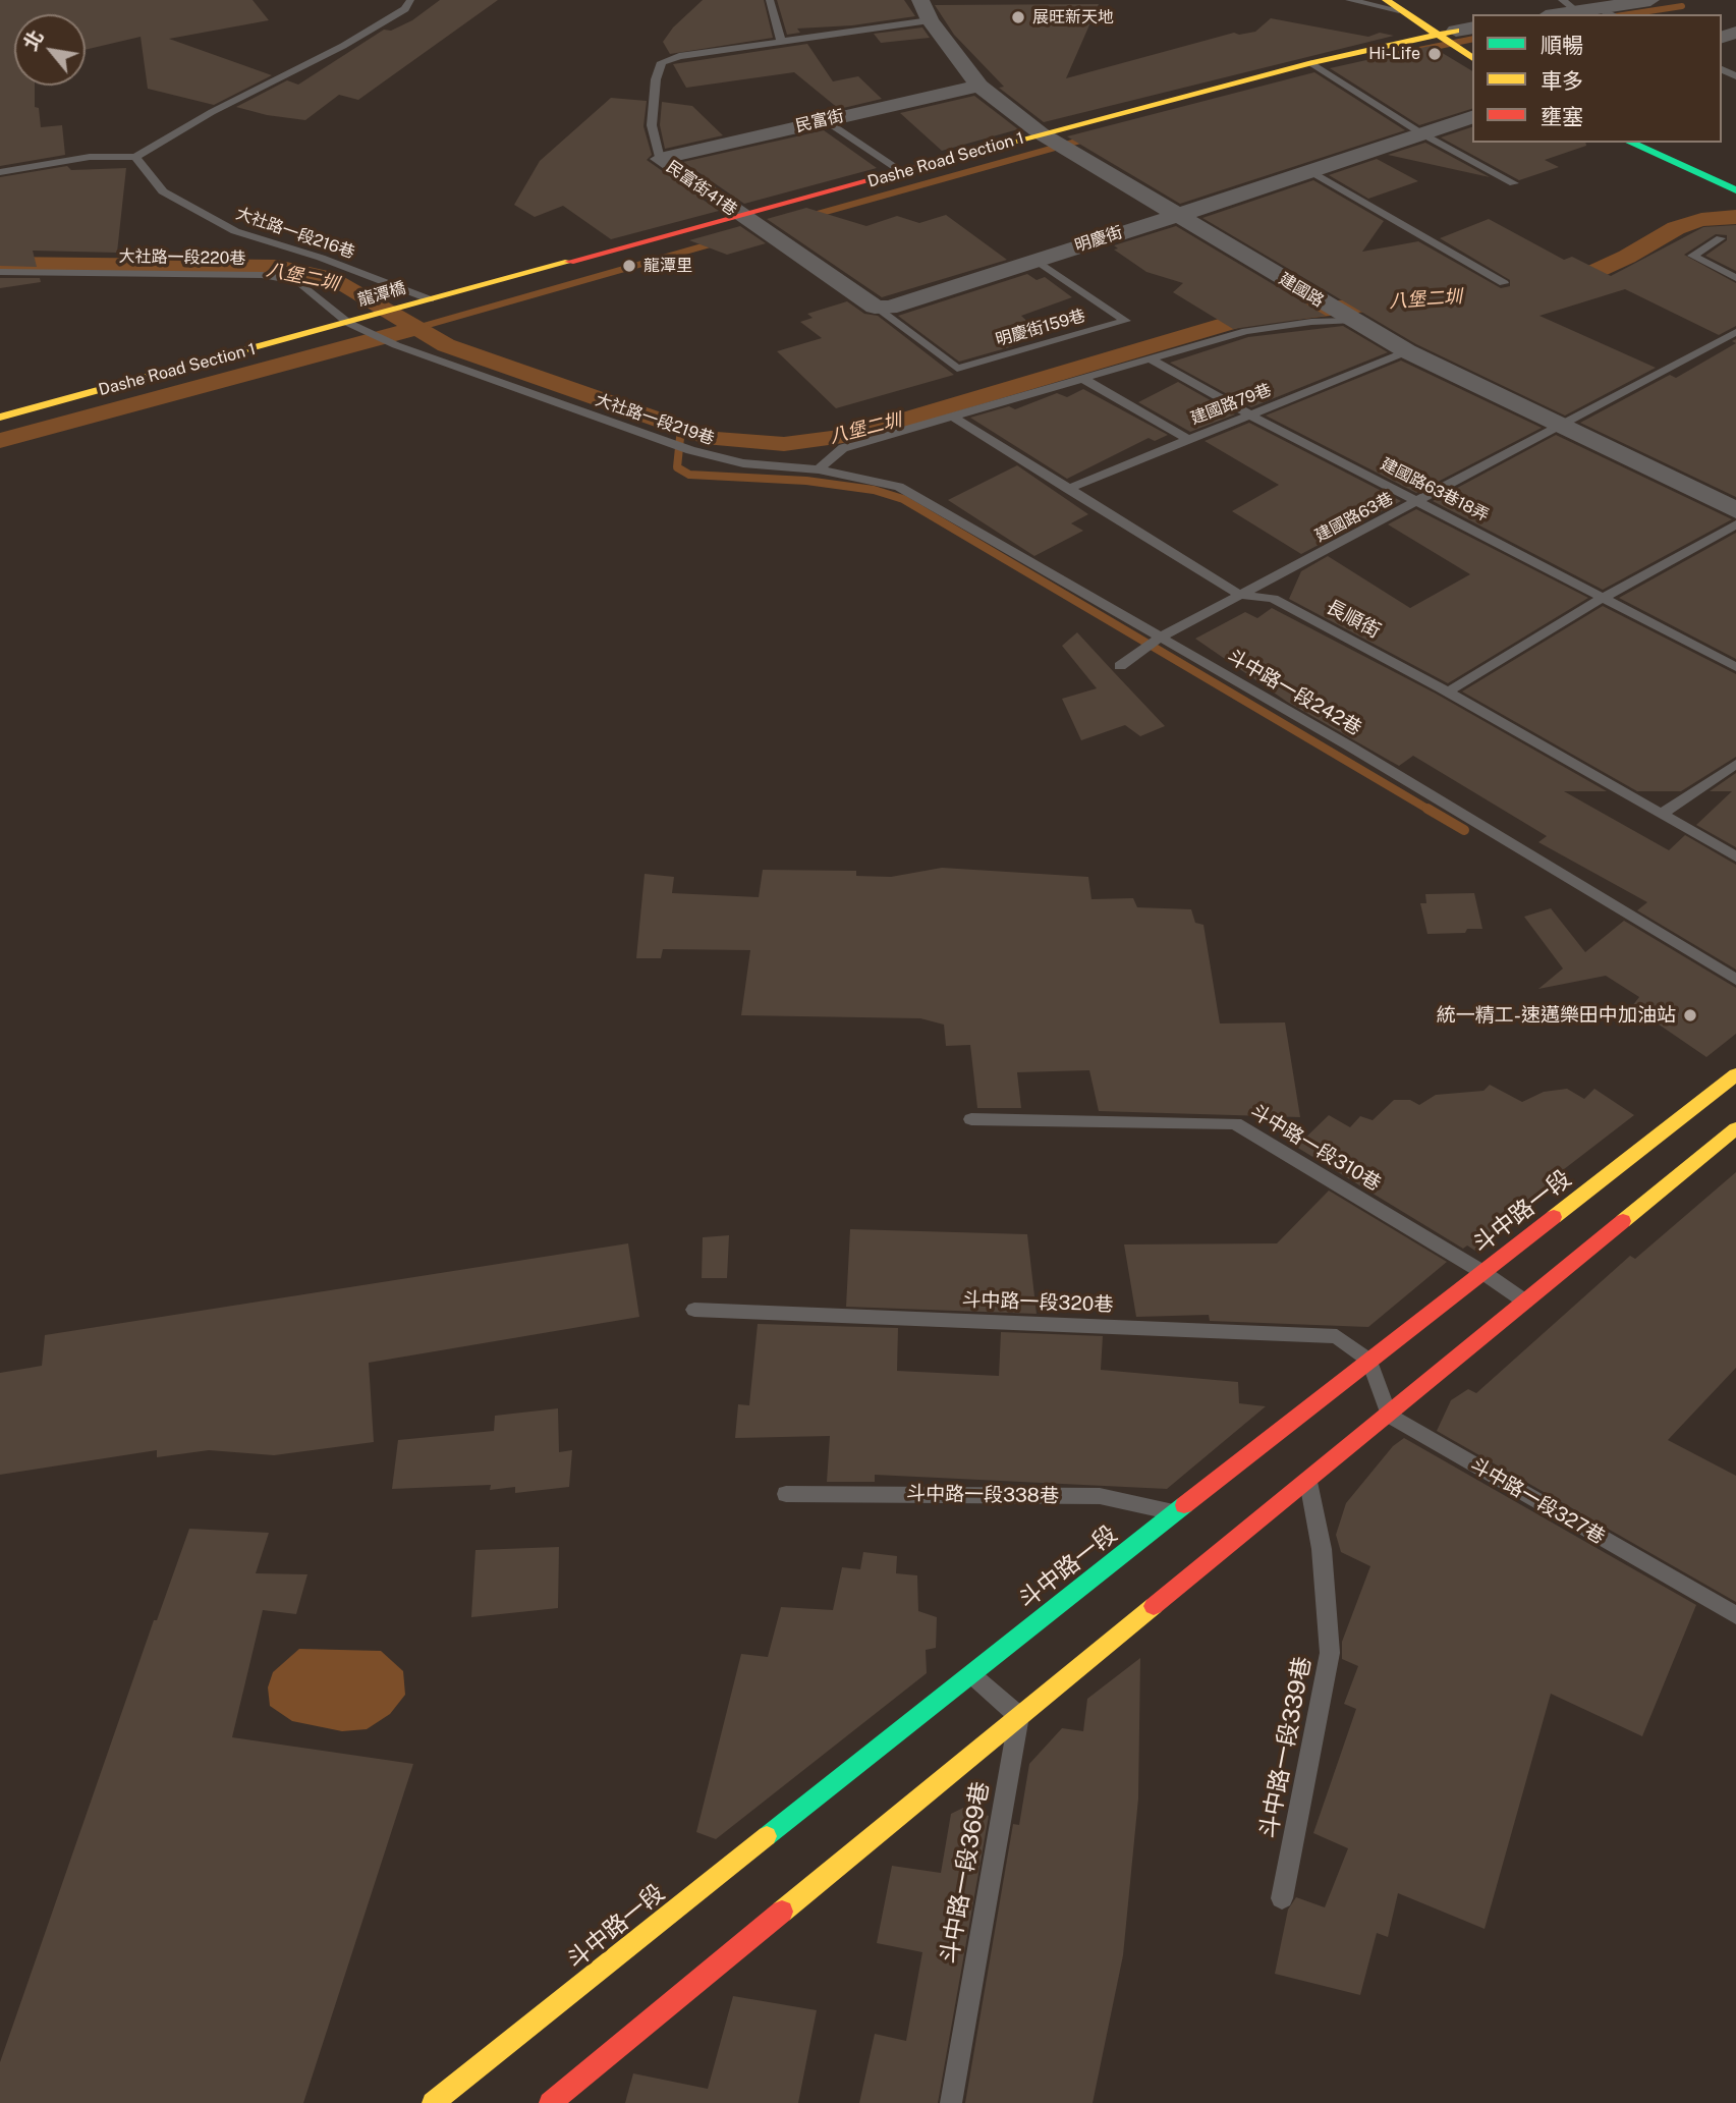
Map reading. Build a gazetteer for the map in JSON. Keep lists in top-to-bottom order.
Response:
{
  "streets": {
    "street": [
      "民富街",
      "Dashe Road Section 1",
      "民富街41巷",
      "明慶街",
      "建國路",
      "龍潭橋",
      "斗中路一段"
    ],
    "lane": [
      "大社路一段216巷",
      "大社路一段220巷",
      "明慶街159巷",
      "建國路79巷",
      "大社路一段219巷",
      "建國路63巷18弄",
      "建國路63巷",
      "長順街",
      "斗中路一段242巷",
      "斗中路一段310巷",
      "斗中路一段320巷",
      "斗中路一段338巷",
      "斗中路一段327巷",
      "斗中路一段339巷",
      "斗中路一段369巷"
    ]
  },
  "crossings": [
    ["民富街", "民富街41巷"],
    ["民富街", "建國路"],
    ["Dashe Road Section 1", "民富街41巷"],
    ["Dashe Road Section 1", "大社路一段216巷"],
    ["Dashe Road Section 1", "大社路一段220巷"],
    ["Dashe Road Section 1", "建國路"],
    ["Dashe Road Section 1", "龍潭橋"],
    ["Dashe Road Section 1", "大社路一段219巷"],
    ["大社路一段216巷", "龍潭橋"],
    ["明慶街", "建國路"],
    ["明慶街", "明慶街159巷"],
    ["大社路一段220巷", "龍潭橋"],
    ["大社路一段220巷", "大社路一段219巷"],
    ["建國路", "建國路79巷"],
    ["建國路", "建國路63巷"],
    ["龍潭橋", "大社路一段219巷"],
    ["建國路79巷", "建國路63巷18弄"],
    ["建國路79巷", "長順街"],
    ["大社路一段219巷", "斗中路一段242巷"],
    ["建國路63巷18弄", "建國路63巷"],
    ["建國路63巷", "長順街"],
    ["建國路63巷", "斗中路一段242巷"],
    ["斗中路一段310巷", "斗中路一段"],
    ["斗中路一段", "斗中路一段320巷"],
    ["斗中路一段", "斗中路一段338巷"]
  ],
  "water": ["八堡二圳"],
  "places": [
    "展旺新天地",
    "Hi-Life",
    "龍潭里",
    "統一精工-速邁樂田中加油站"
  ],
  "legend": ["順暢", "車多", "壅塞"],
  "north": "top left"
}
